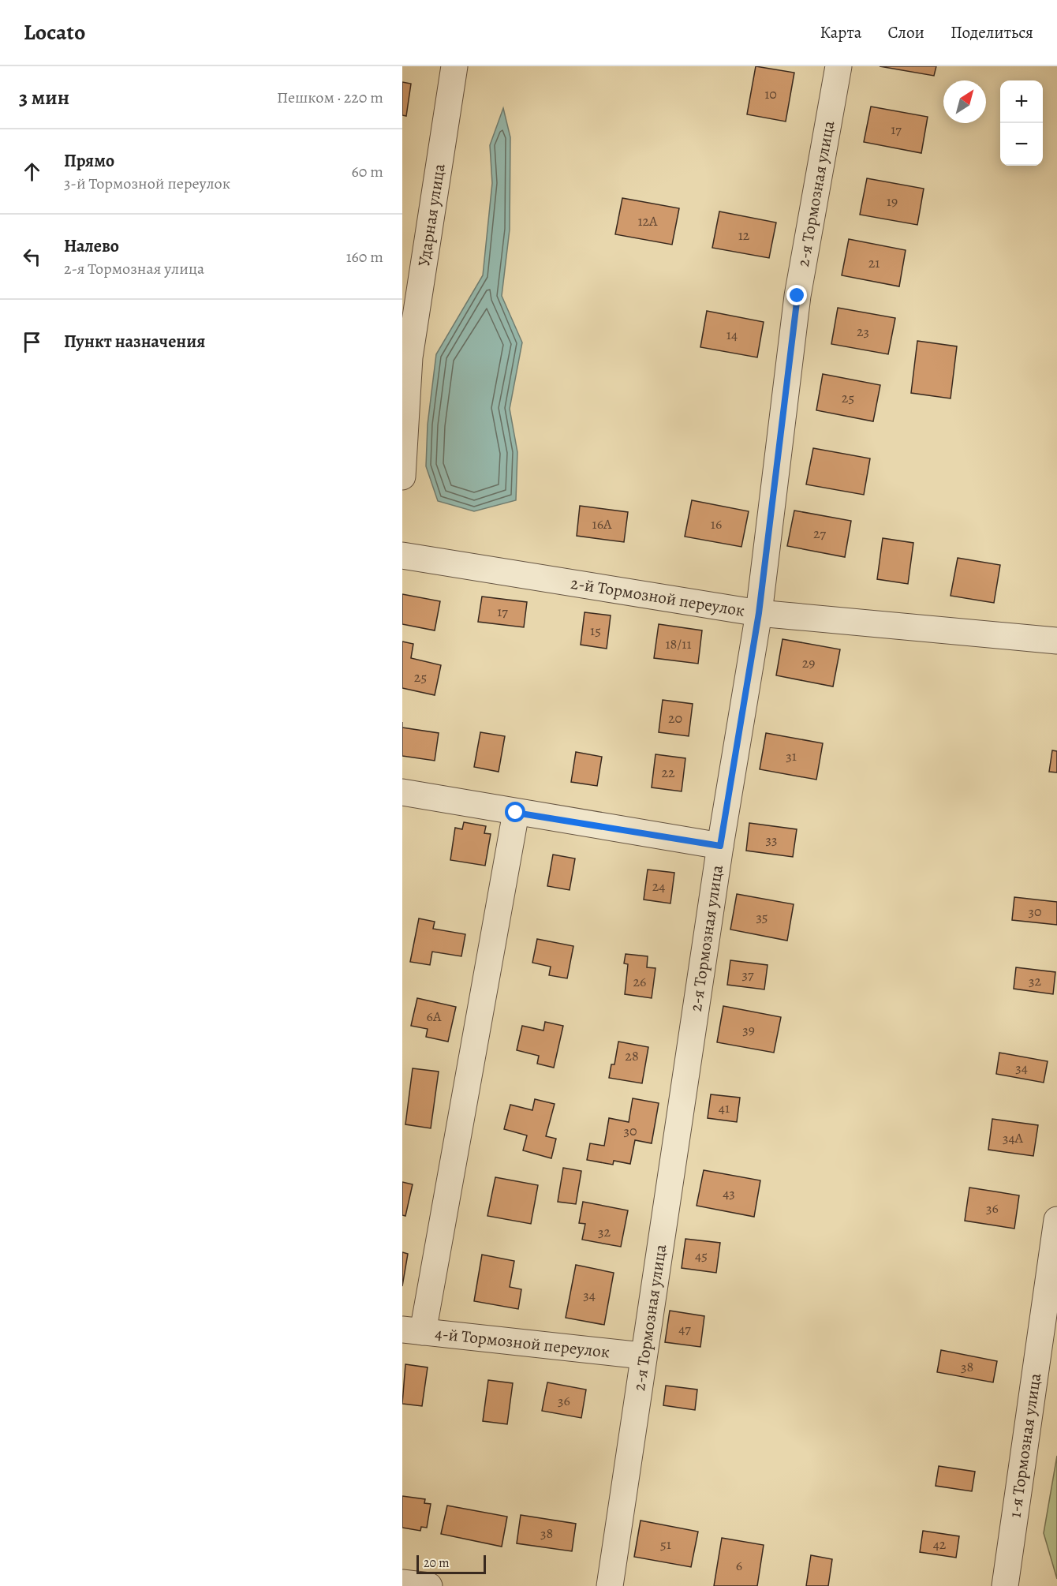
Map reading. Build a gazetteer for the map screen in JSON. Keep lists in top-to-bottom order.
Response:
{
  "streets": {
    "street": [
      "2-я Тормозная улица",
      "Ударная улица",
      "2-й Тормозной переулок",
      "4-й Тормозной переулок",
      "1-я Тормозная улица"
    ]
  },
  "crossings": [
    ["2-я Тормозная улица", "2-й Тормозной переулок"],
    ["2-я Тормозная улица", "4-й Тормозной переулок"]
  ],
  "house_numbers": [
    "10",
    "17",
    "19",
    "12А",
    "12",
    "21",
    "23",
    "14",
    "25",
    "16А",
    "16",
    "27",
    "17",
    "15",
    "18/11",
    "29",
    "25",
    "20",
    "31",
    "22",
    "33",
    "24",
    "30",
    "35",
    "37",
    "32",
    "26",
    "6А",
    "39",
    "28",
    "34",
    "41",
    "30",
    "34А",
    "43",
    "36",
    "32",
    "45",
    "34",
    "47",
    "38",
    "36",
    "38",
    "51",
    "42",
    "6"
  ],
  "scale_bar": "20 m",
  "north": "top right",
  "page": {
    "header": "Locato",
    "nav": ["Карта", "Слои", "Поделиться"],
    "heading": ["3 мин", "Пешком · 220 m"],
    "map_buttons": ["+", "−"],
    "list": [
      ["Прямо", "3-й Тормозной переулок", "60 m"],
      ["Налево", "2-я Тормозная улица", "160 m"],
      "Пункт назначения"
    ],
    "scale": "20 m"
  }
}
